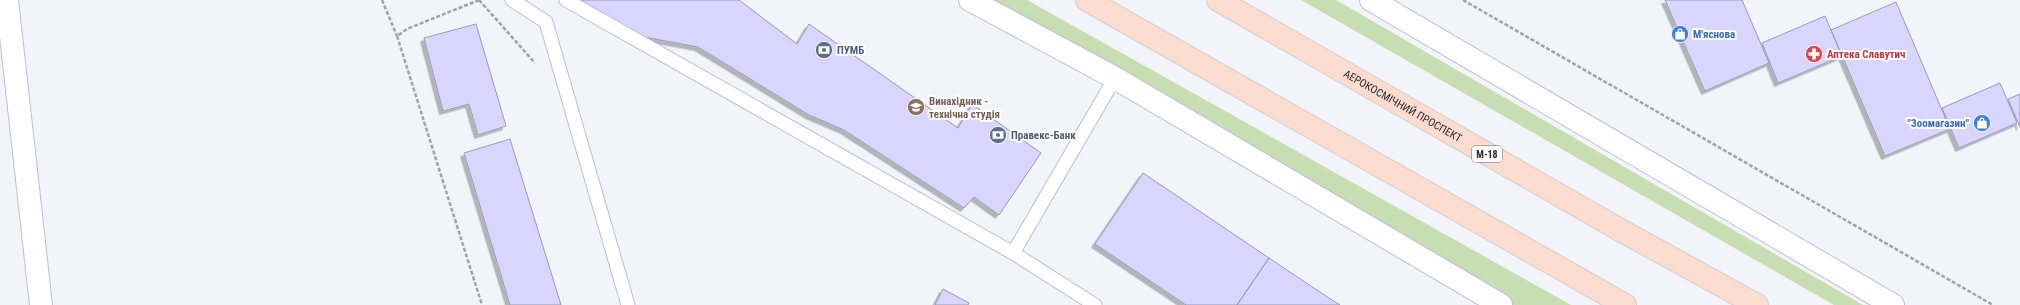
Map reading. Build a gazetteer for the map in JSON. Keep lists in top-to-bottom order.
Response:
{
  "streets": {
    "main road": ["АЕРОКОСМІЧНИЙ ПРОСПЕКТ", "М-18"]
  },
  "places": {
    "shop": ["М'яснова", "\"Зоомагазин\""],
    "bank": ["ПУМБ", "Правекс-Банк"],
    "pharmacy": ["Аптeка Славутич"],
    "school or university": ["Винахідник - технічна студія"]
  }
}
